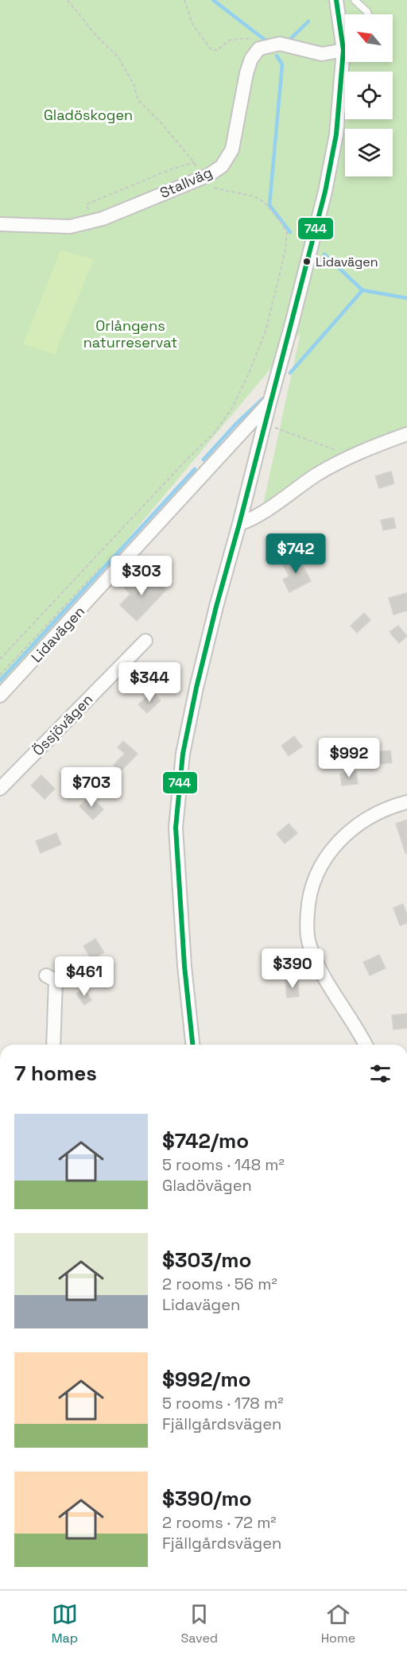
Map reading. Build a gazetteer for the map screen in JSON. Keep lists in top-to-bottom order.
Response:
{
  "streets": {
    "street": ["Stallväg", "Lidavägen", "Össjövägen"]
  },
  "parks": ["Gladöskogen", "Orlångens naturreservat"],
  "places": ["Lidavägen"],
  "lines": ["transit line 744"],
  "north": "top left",
  "page": {
    "price": [
      "$742",
      "$303",
      "$344",
      "$992",
      "$703",
      "$390",
      "$461"
    ],
    "heading": "7 homes",
    "list": [
      {
        "name": "$742/mo",
        "note": "5 rooms · 148 m² · Gladövägen"
      },
      {
        "name": "$303/mo",
        "note": "2 rooms · 56 m² · Lidavägen"
      },
      {
        "name": "$992/mo",
        "note": "5 rooms · 178 m² · Fjällgårdsvägen"
      },
      {
        "name": "$390/mo",
        "note": "2 rooms · 72 m² · Fjällgårdsvägen"
      }
    ],
    "tabs": ["Map", "Saved", "Home"]
  }
}
